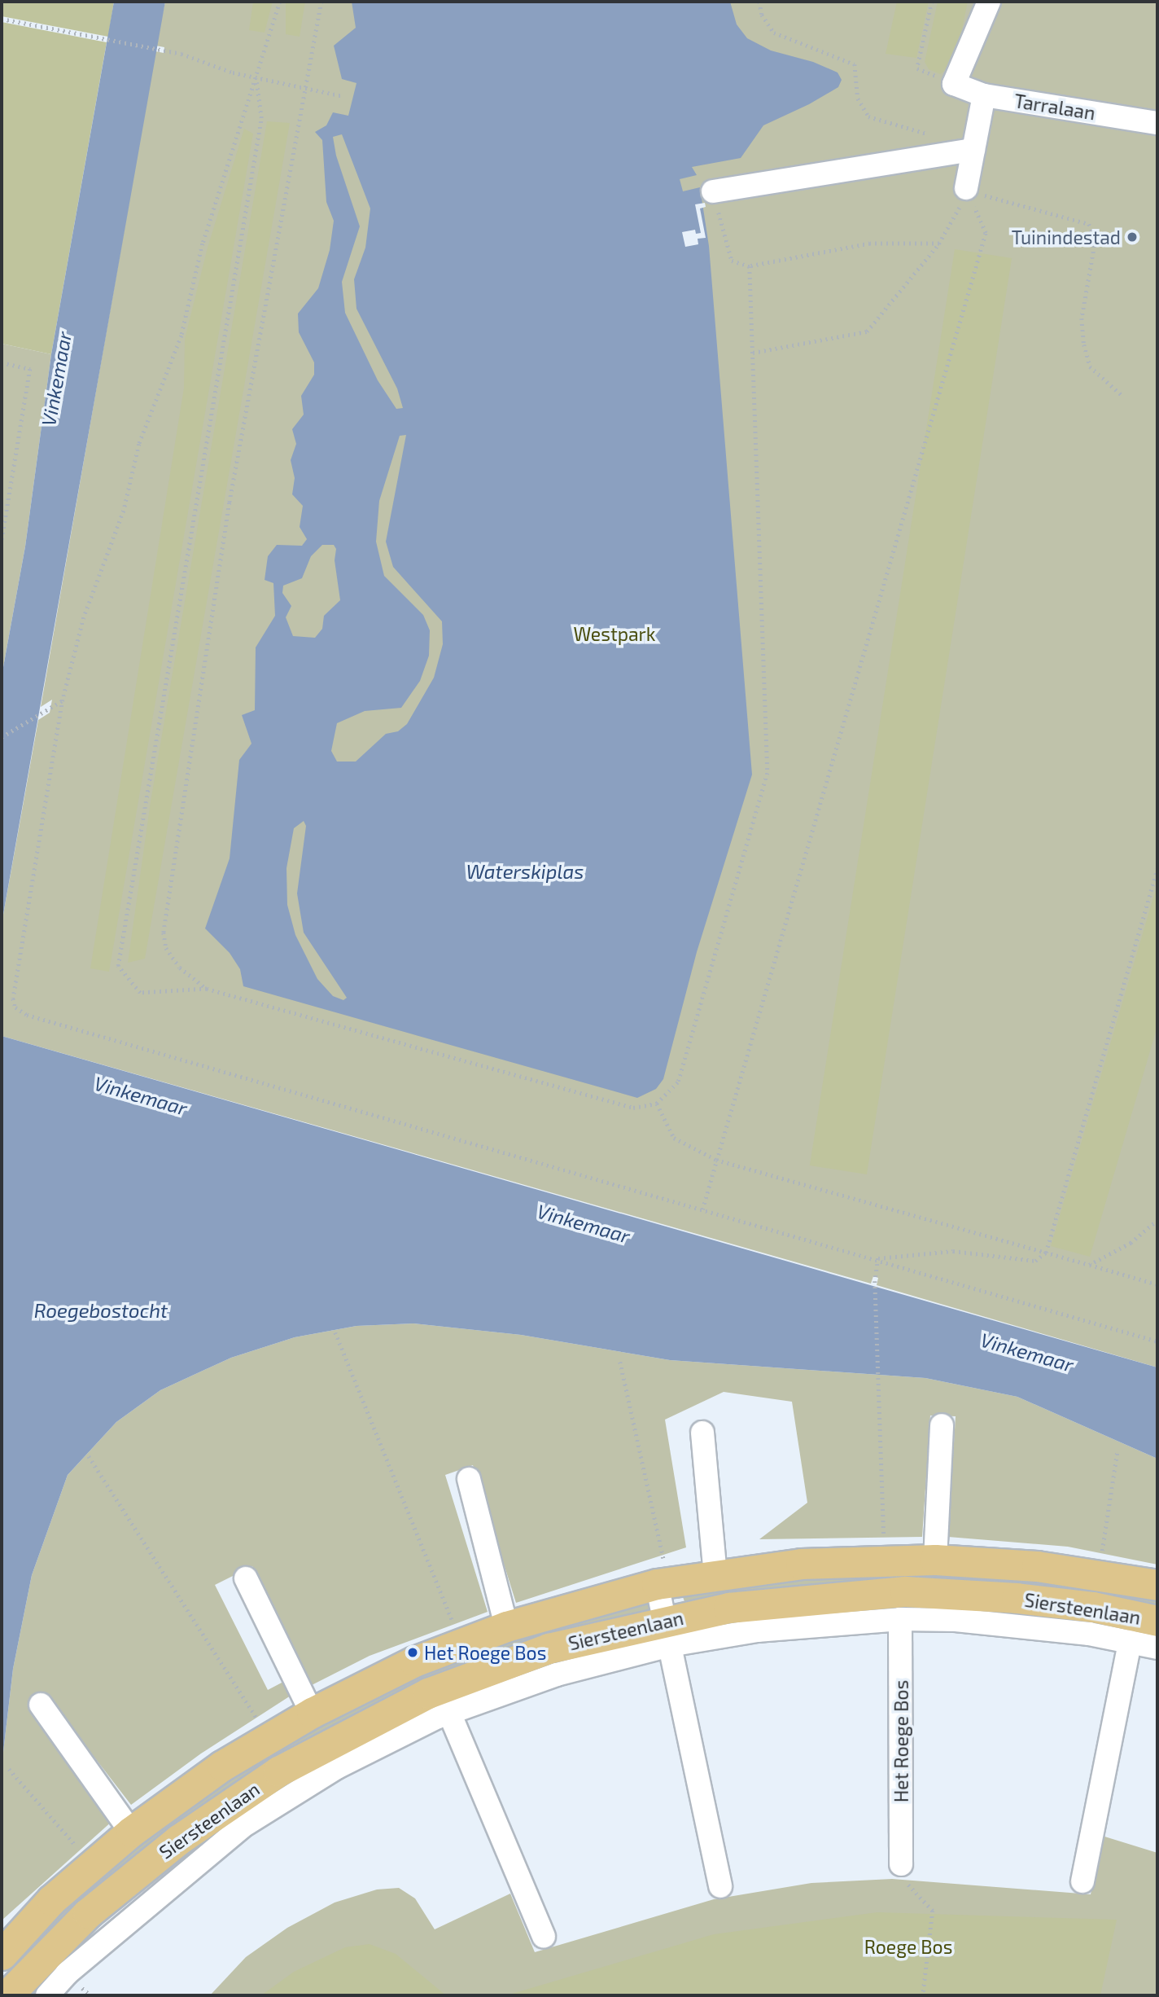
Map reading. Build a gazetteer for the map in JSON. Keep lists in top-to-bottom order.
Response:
{
  "streets": {
    "main road": ["Siersteenlaan"],
    "street": ["Tarralaan", "Het Roege Bos"]
  },
  "crossings": [
    ["Siersteenlaan", "Het Roege Bos"]
  ],
  "water": ["Vinkemaar", "Waterskiplas", "Roegebostocht"],
  "parks": ["Westpark", "Roege Bos"],
  "places": ["Tuinindestad", "Het Roege Bos"]
}
